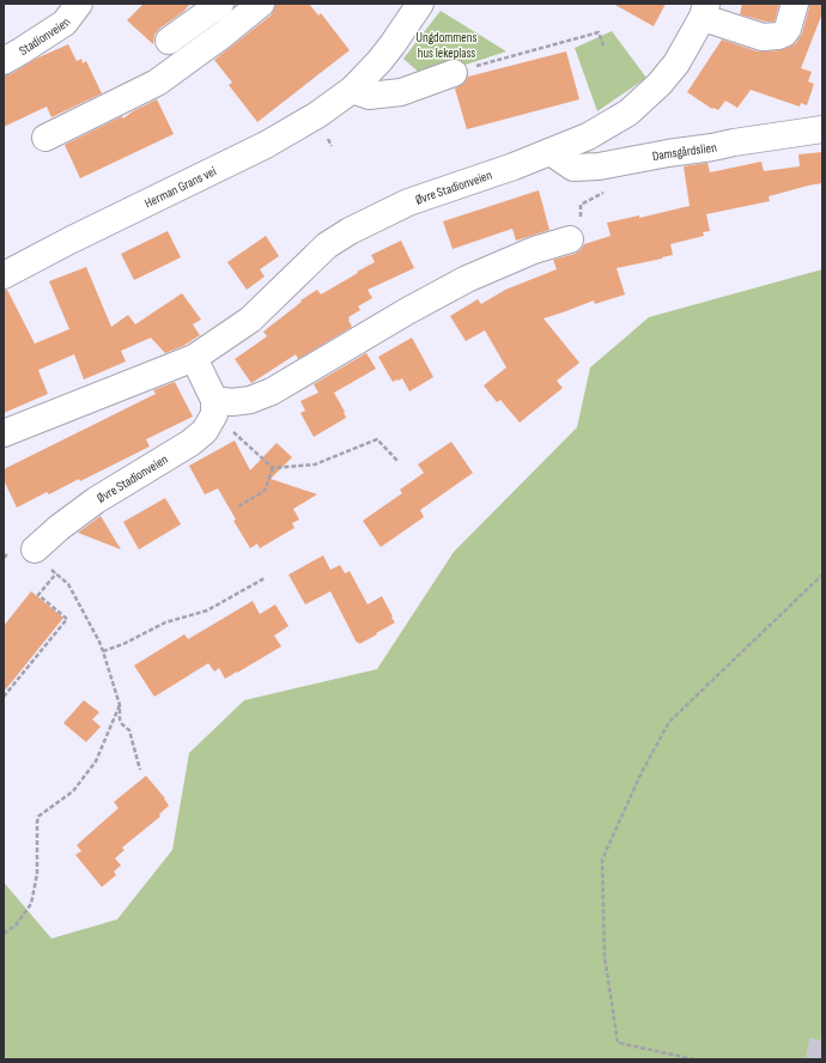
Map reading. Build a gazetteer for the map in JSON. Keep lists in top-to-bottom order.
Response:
{
  "streets": {
    "street": [
      "Stadionveien",
      "Damsgårdslien",
      "Herman Grans vei",
      "Øvre Stadionveien"
    ]
  },
  "crossings": [
    ["Damsgårdslien", "Øvre Stadionveien"]
  ],
  "parks": ["Ungdommens hus lekeplass"]
}
